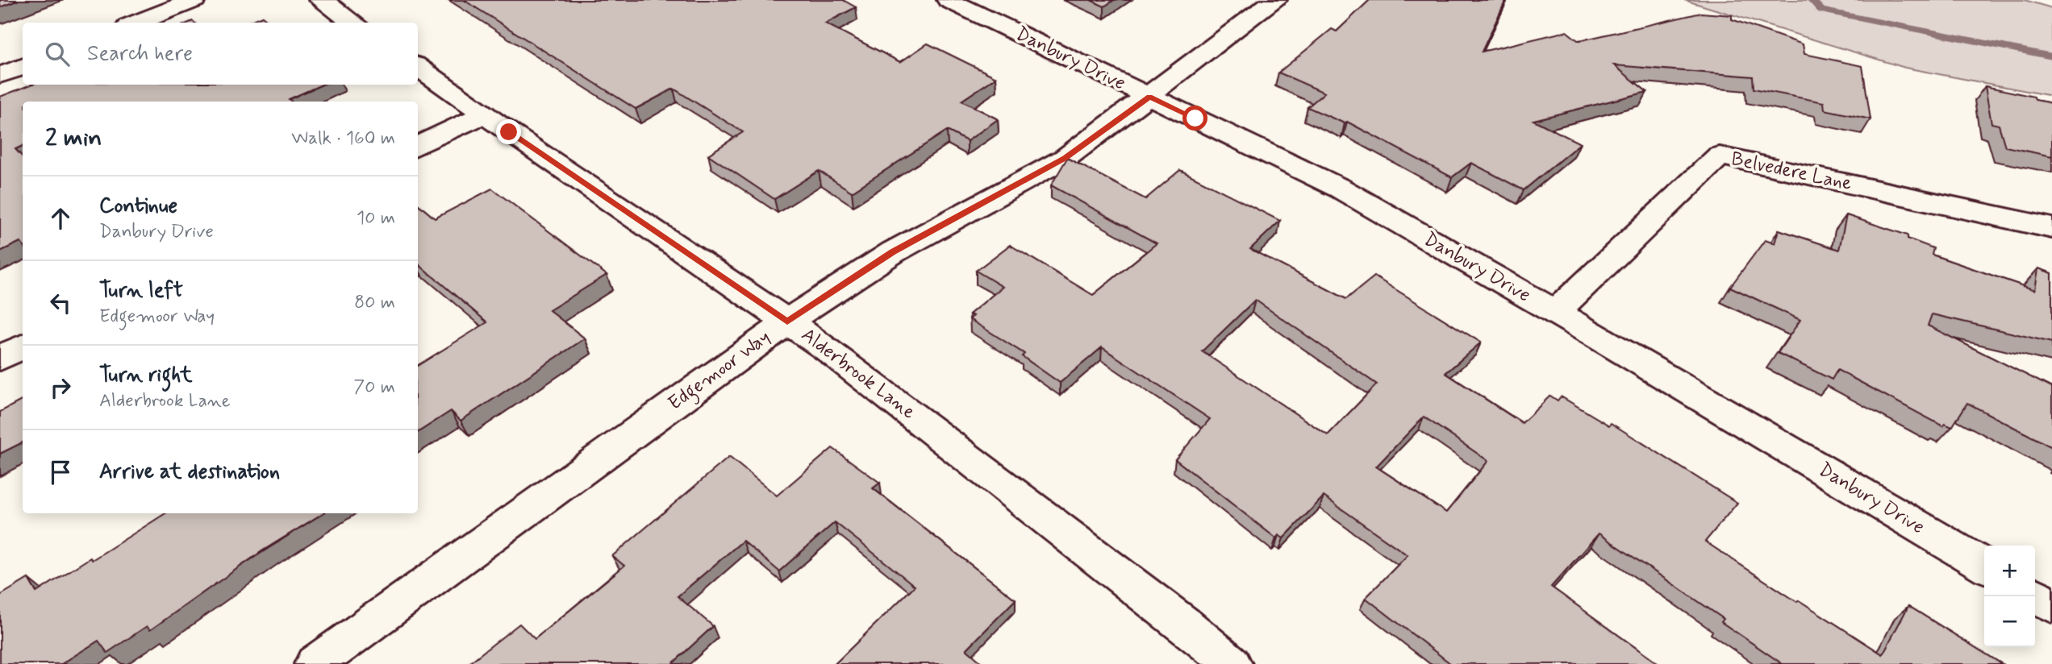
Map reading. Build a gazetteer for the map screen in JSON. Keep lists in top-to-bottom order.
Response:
{
  "streets": {
    "street": [
      "Danbury Drive",
      "Belvedere Lane",
      "Edgemoor Way",
      "Alderbrook Lane"
    ]
  },
  "crossings": [
    ["Danbury Drive", "Belvedere Lane"],
    ["Danbury Drive", "Edgemoor Way"],
    ["Edgemoor Way", "Alderbrook Lane"]
  ],
  "page": {
    "search": "Search here",
    "heading": ["2 min", "Walk · 160 m"],
    "list": [
      ["Continue", "Danbury Drive", "10 m"],
      ["Turn left", "Edgemoor Way", "80 m"],
      ["Turn right", "Alderbrook Lane", "70 m"],
      "Arrive at destination"
    ],
    "map_buttons": ["+", "−"]
  }
}
